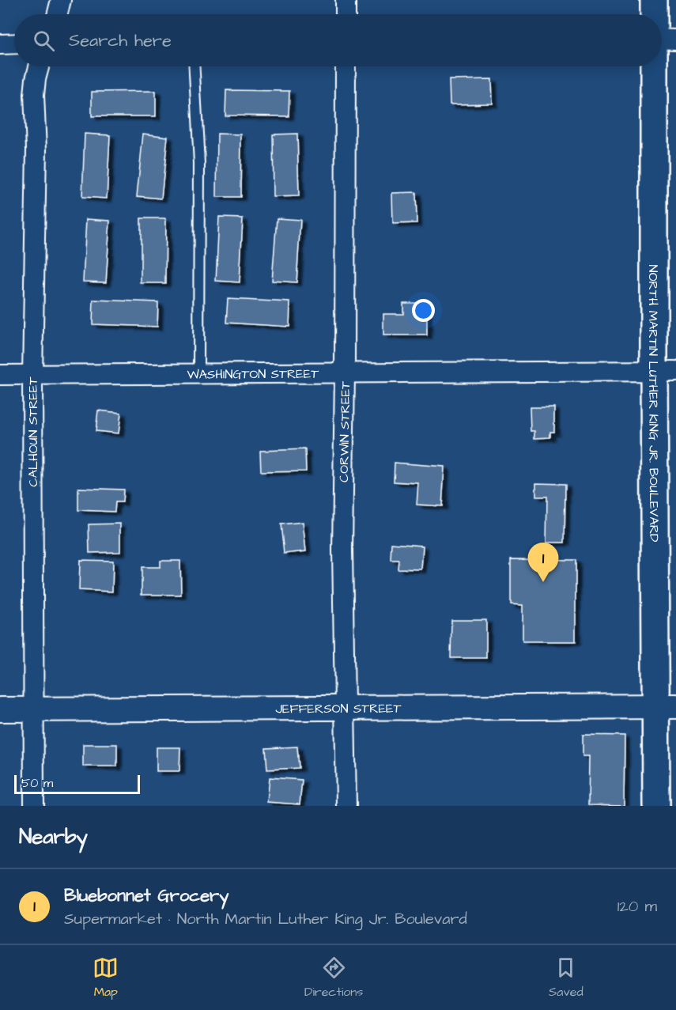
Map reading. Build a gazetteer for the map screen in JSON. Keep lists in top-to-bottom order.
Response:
{
  "streets": {
    "main road": ["NORTH MARTIN LUTHER KING JR. BOULEVARD"],
    "street": [
      "WASHINGTON STREET",
      "CALHOUN STREET",
      "CORWIN STREET",
      "JEFFERSON STREET"
    ]
  },
  "crossings": [
    ["WASHINGTON STREET", "NORTH MARTIN LUTHER KING JR. BOULEVARD"],
    ["WASHINGTON STREET", "CALHOUN STREET"],
    ["WASHINGTON STREET", "CORWIN STREET"],
    ["NORTH MARTIN LUTHER KING JR. BOULEVARD", "JEFFERSON STREET"],
    ["CALHOUN STREET", "JEFFERSON STREET"],
    ["CORWIN STREET", "JEFFERSON STREET"]
  ],
  "scale_bar": "50 m",
  "page": {
    "search": "Search here",
    "pins": "1",
    "scale": "50 m",
    "heading": "Nearby",
    "list": [
      {
        "mark": "1",
        "name": "Bluebonnet Grocery",
        "note": "Supermarket · North Martin Luther King Jr. Boulevard",
        "value": "120 m"
      }
    ],
    "nav": ["Map", "Directions", "Saved"]
  }
}
